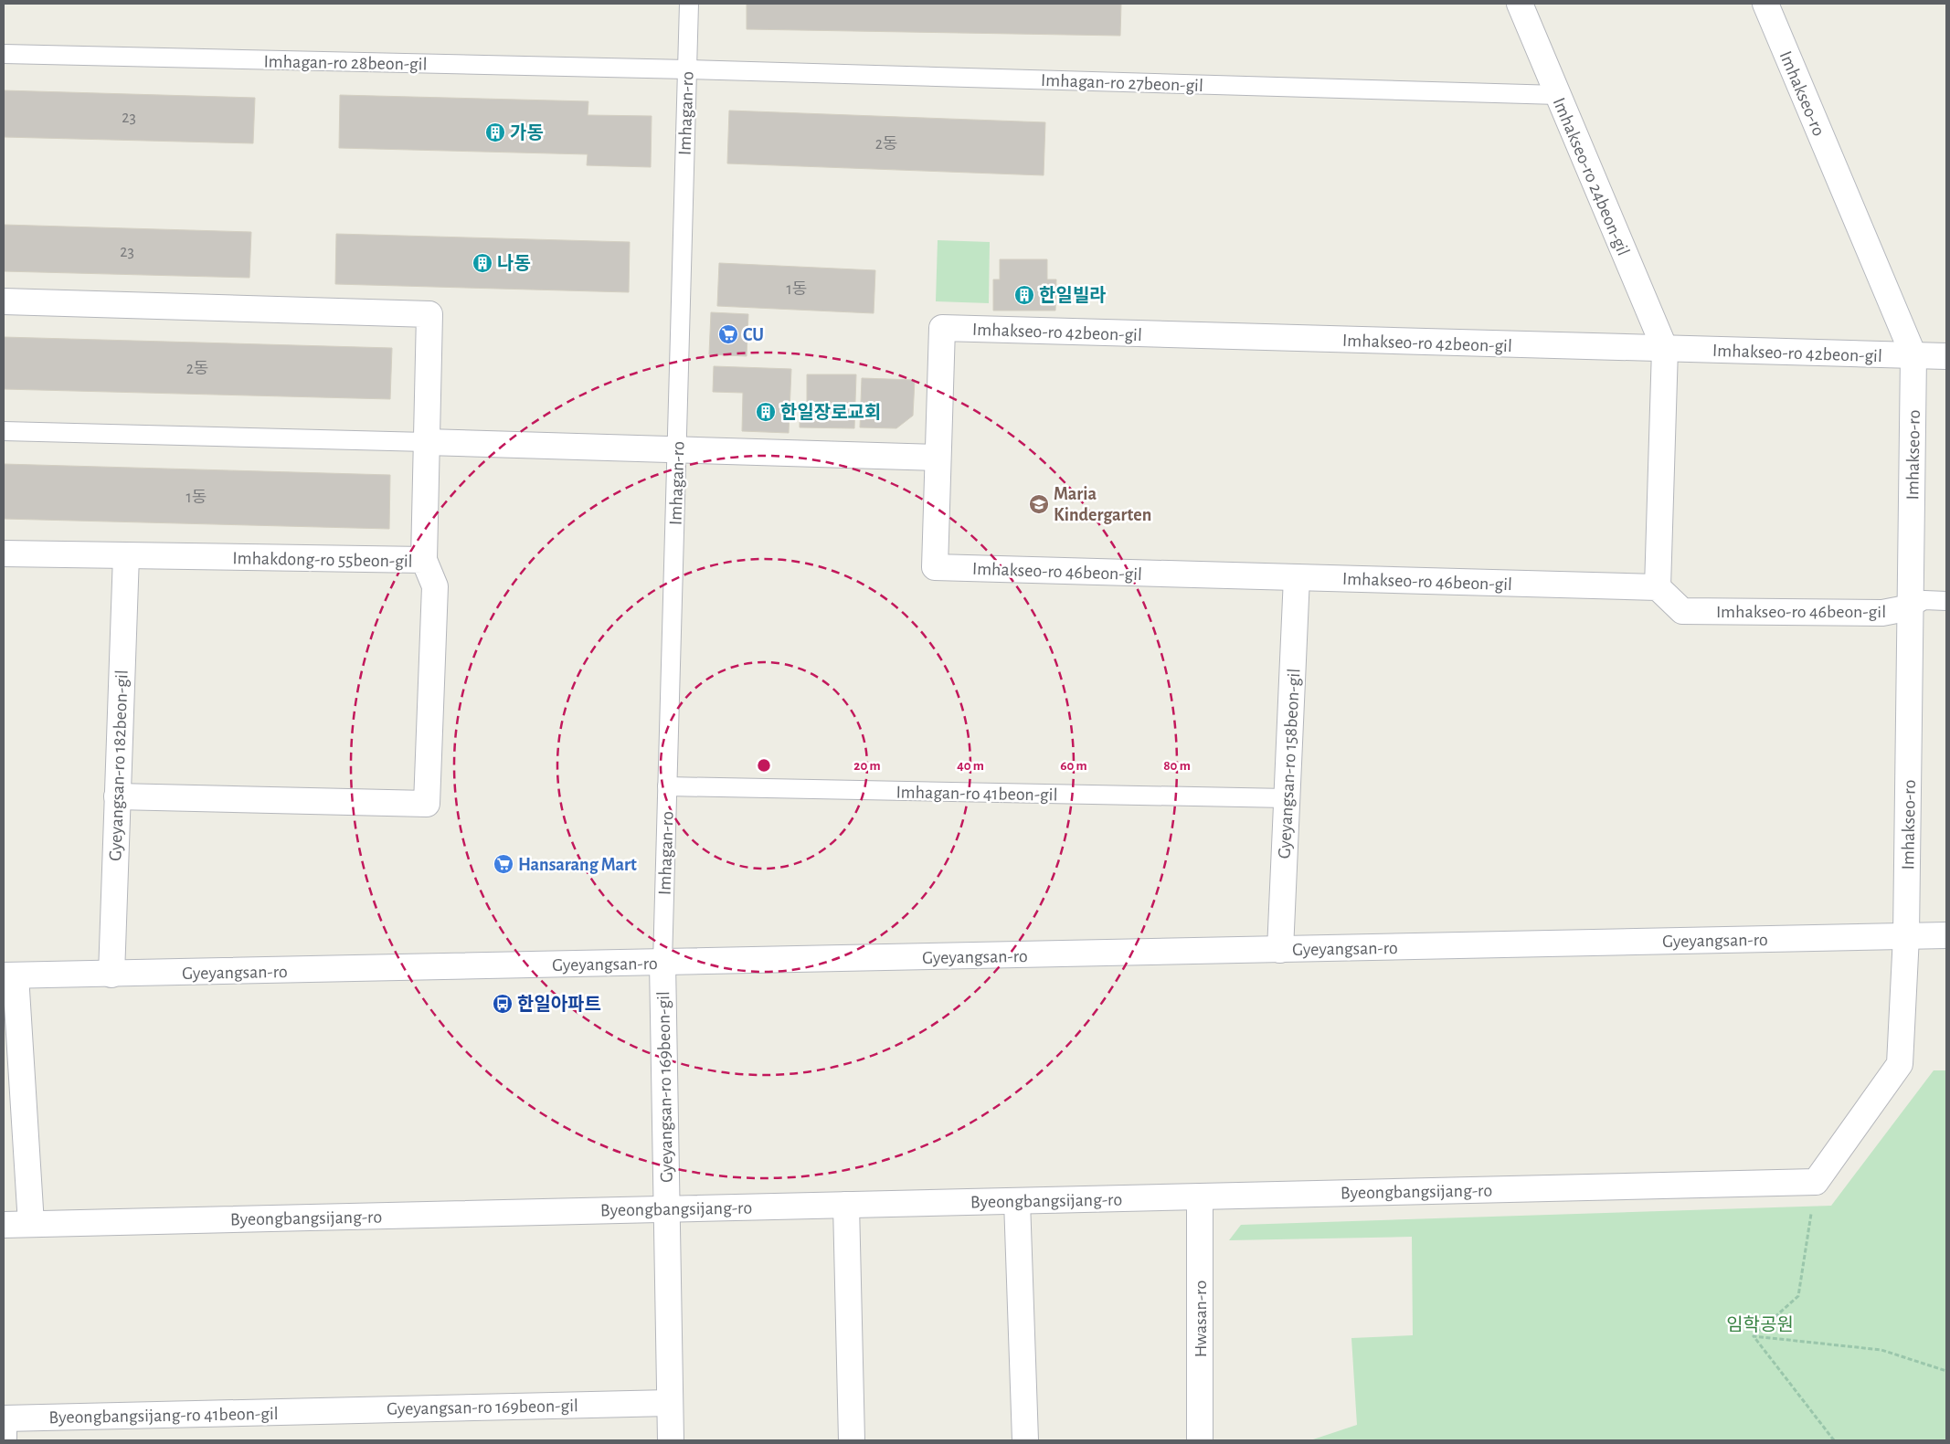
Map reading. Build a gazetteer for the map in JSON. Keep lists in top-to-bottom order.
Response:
{
  "streets": {
    "street": [
      "Imhakseo-ro",
      "Imhakseo-ro 24beon-gil",
      "Imhakseo-ro 42beon-gil",
      "Imhakdong-ro 55beon-gil",
      "Imhakseo-ro 46beon-gil",
      "Gyeyangsan-ro 158beon-gil",
      "Gyeyangsan-ro 182beon-gil",
      "Gyeyangsan-ro",
      "Gyeyangsan-ro 169beon-gil",
      "Byeongbangsijang-ro",
      "Hwasan-ro",
      "Byeongbangsijang-ro 41beon-gil"
    ],
    "lane": [
      "Imhagan-ro 28beon-gil",
      "Imhagan-ro 27beon-gil",
      "Imhagan-ro",
      "Imhagan-ro 41beon-gil"
    ]
  },
  "crossings": [
    ["Imhagan-ro 28beon-gil", "Imhagan-ro 27beon-gil"],
    ["Imhagan-ro 28beon-gil", "Imhagan-ro"],
    ["Imhagan-ro 27beon-gil", "Imhagan-ro"],
    ["Imhagan-ro 27beon-gil", "Imhakseo-ro 24beon-gil"],
    ["Imhakseo-ro", "Imhakseo-ro 42beon-gil"],
    ["Imhakseo-ro", "Imhakseo-ro 46beon-gil"],
    ["Imhakseo-ro", "Gyeyangsan-ro"],
    ["Imhagan-ro", "Imhagan-ro 41beon-gil"],
    ["Imhagan-ro", "Gyeyangsan-ro"],
    ["Imhagan-ro", "Gyeyangsan-ro 169beon-gil"],
    ["Imhakseo-ro 24beon-gil", "Imhakseo-ro 42beon-gil"],
    ["Imhakseo-ro 42beon-gil", "Imhakseo-ro 46beon-gil"],
    ["Imhakdong-ro 55beon-gil", "Gyeyangsan-ro 182beon-gil"],
    ["Imhakseo-ro 46beon-gil", "Gyeyangsan-ro 158beon-gil"],
    ["Gyeyangsan-ro 158beon-gil", "Imhagan-ro 41beon-gil"],
    ["Gyeyangsan-ro 158beon-gil", "Gyeyangsan-ro"],
    ["Gyeyangsan-ro 182beon-gil", "Gyeyangsan-ro"],
    ["Gyeyangsan-ro", "Gyeyangsan-ro 169beon-gil"],
    ["Gyeyangsan-ro 169beon-gil", "Byeongbangsijang-ro"],
    ["Gyeyangsan-ro 169beon-gil", "Byeongbangsijang-ro 41beon-gil"],
    ["Byeongbangsijang-ro", "Hwasan-ro"]
  ],
  "parks": ["임학공원"],
  "places": {
    "building": [
      "가동",
      "나동",
      "한일빌라",
      "한일장로교회"
    ],
    "supermarket": ["CU", "Hansarang Mart"],
    "school or university": ["Maria Kindergarten"],
    "bus stop": ["한일아파트"]
  },
  "house_numbers": [
    "23",
    "2동",
    "23",
    "1동",
    "2동",
    "1동"
  ],
  "rings": [
    "20 m",
    "40 m",
    "60 m",
    "80 m"
  ]
}
